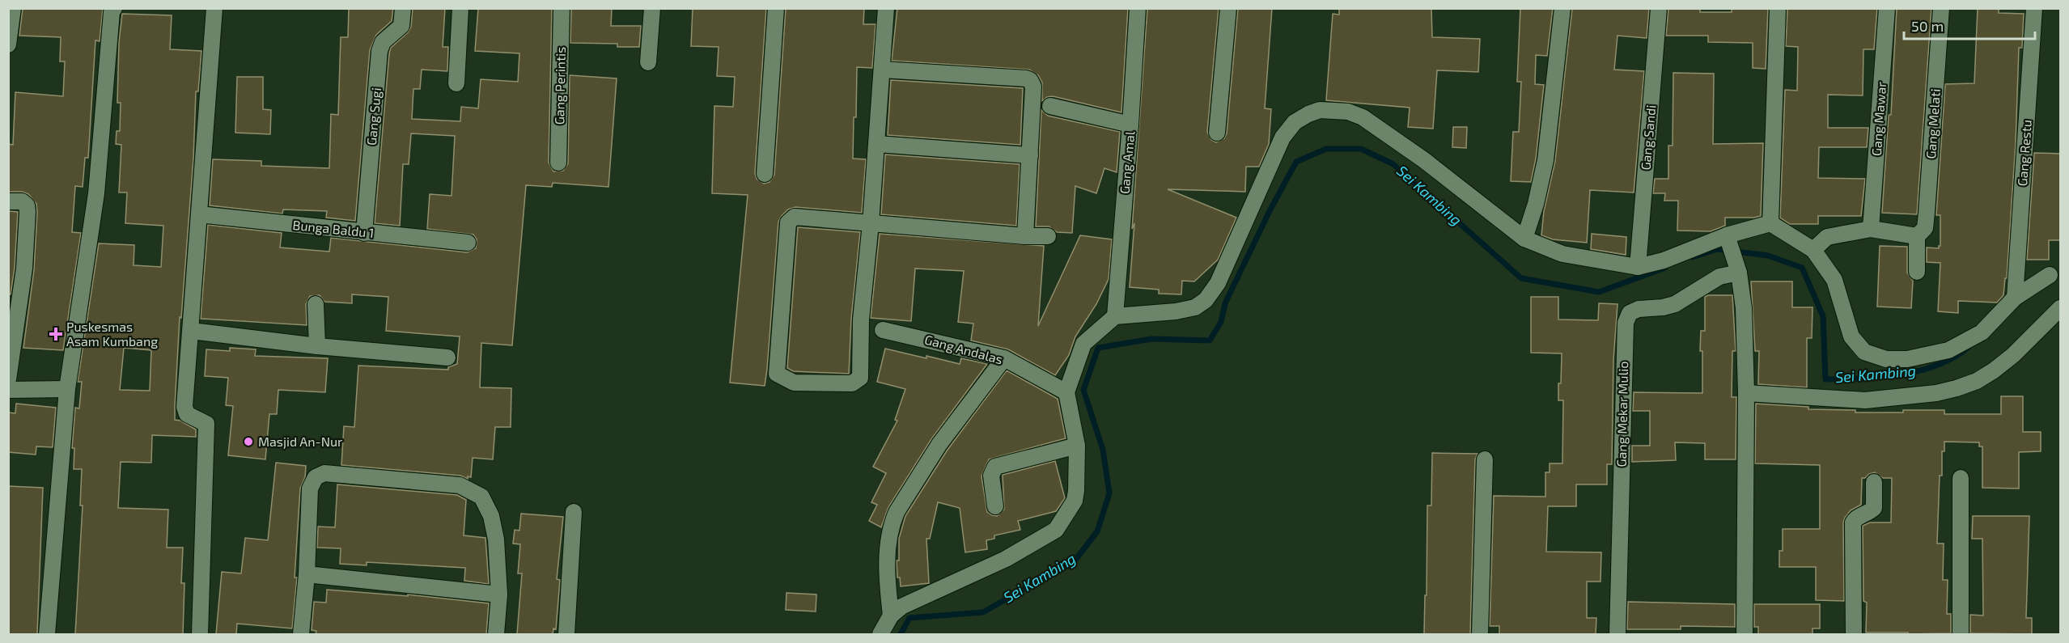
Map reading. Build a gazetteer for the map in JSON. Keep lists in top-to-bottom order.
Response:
{
  "streets": {
    "street": [
      "Gang Perintis",
      "Gang Sugi",
      "Gang Mawar",
      "Gang Melati",
      "Gang Sandi",
      "Gang Restu",
      "Gang Amal",
      "Bunga Baldu 1",
      "Gang Andalas",
      "Gang Mekar Mulio"
    ]
  },
  "crossings": [
    ["Gang Sugi", "Bunga Baldu 1"]
  ],
  "water": ["Sei Kambing"],
  "places": {
    "health": ["Puskesmas Asam Kumbang"],
    "other": ["Masjid An-Nur"]
  },
  "scale_bar": "50 m"
}
